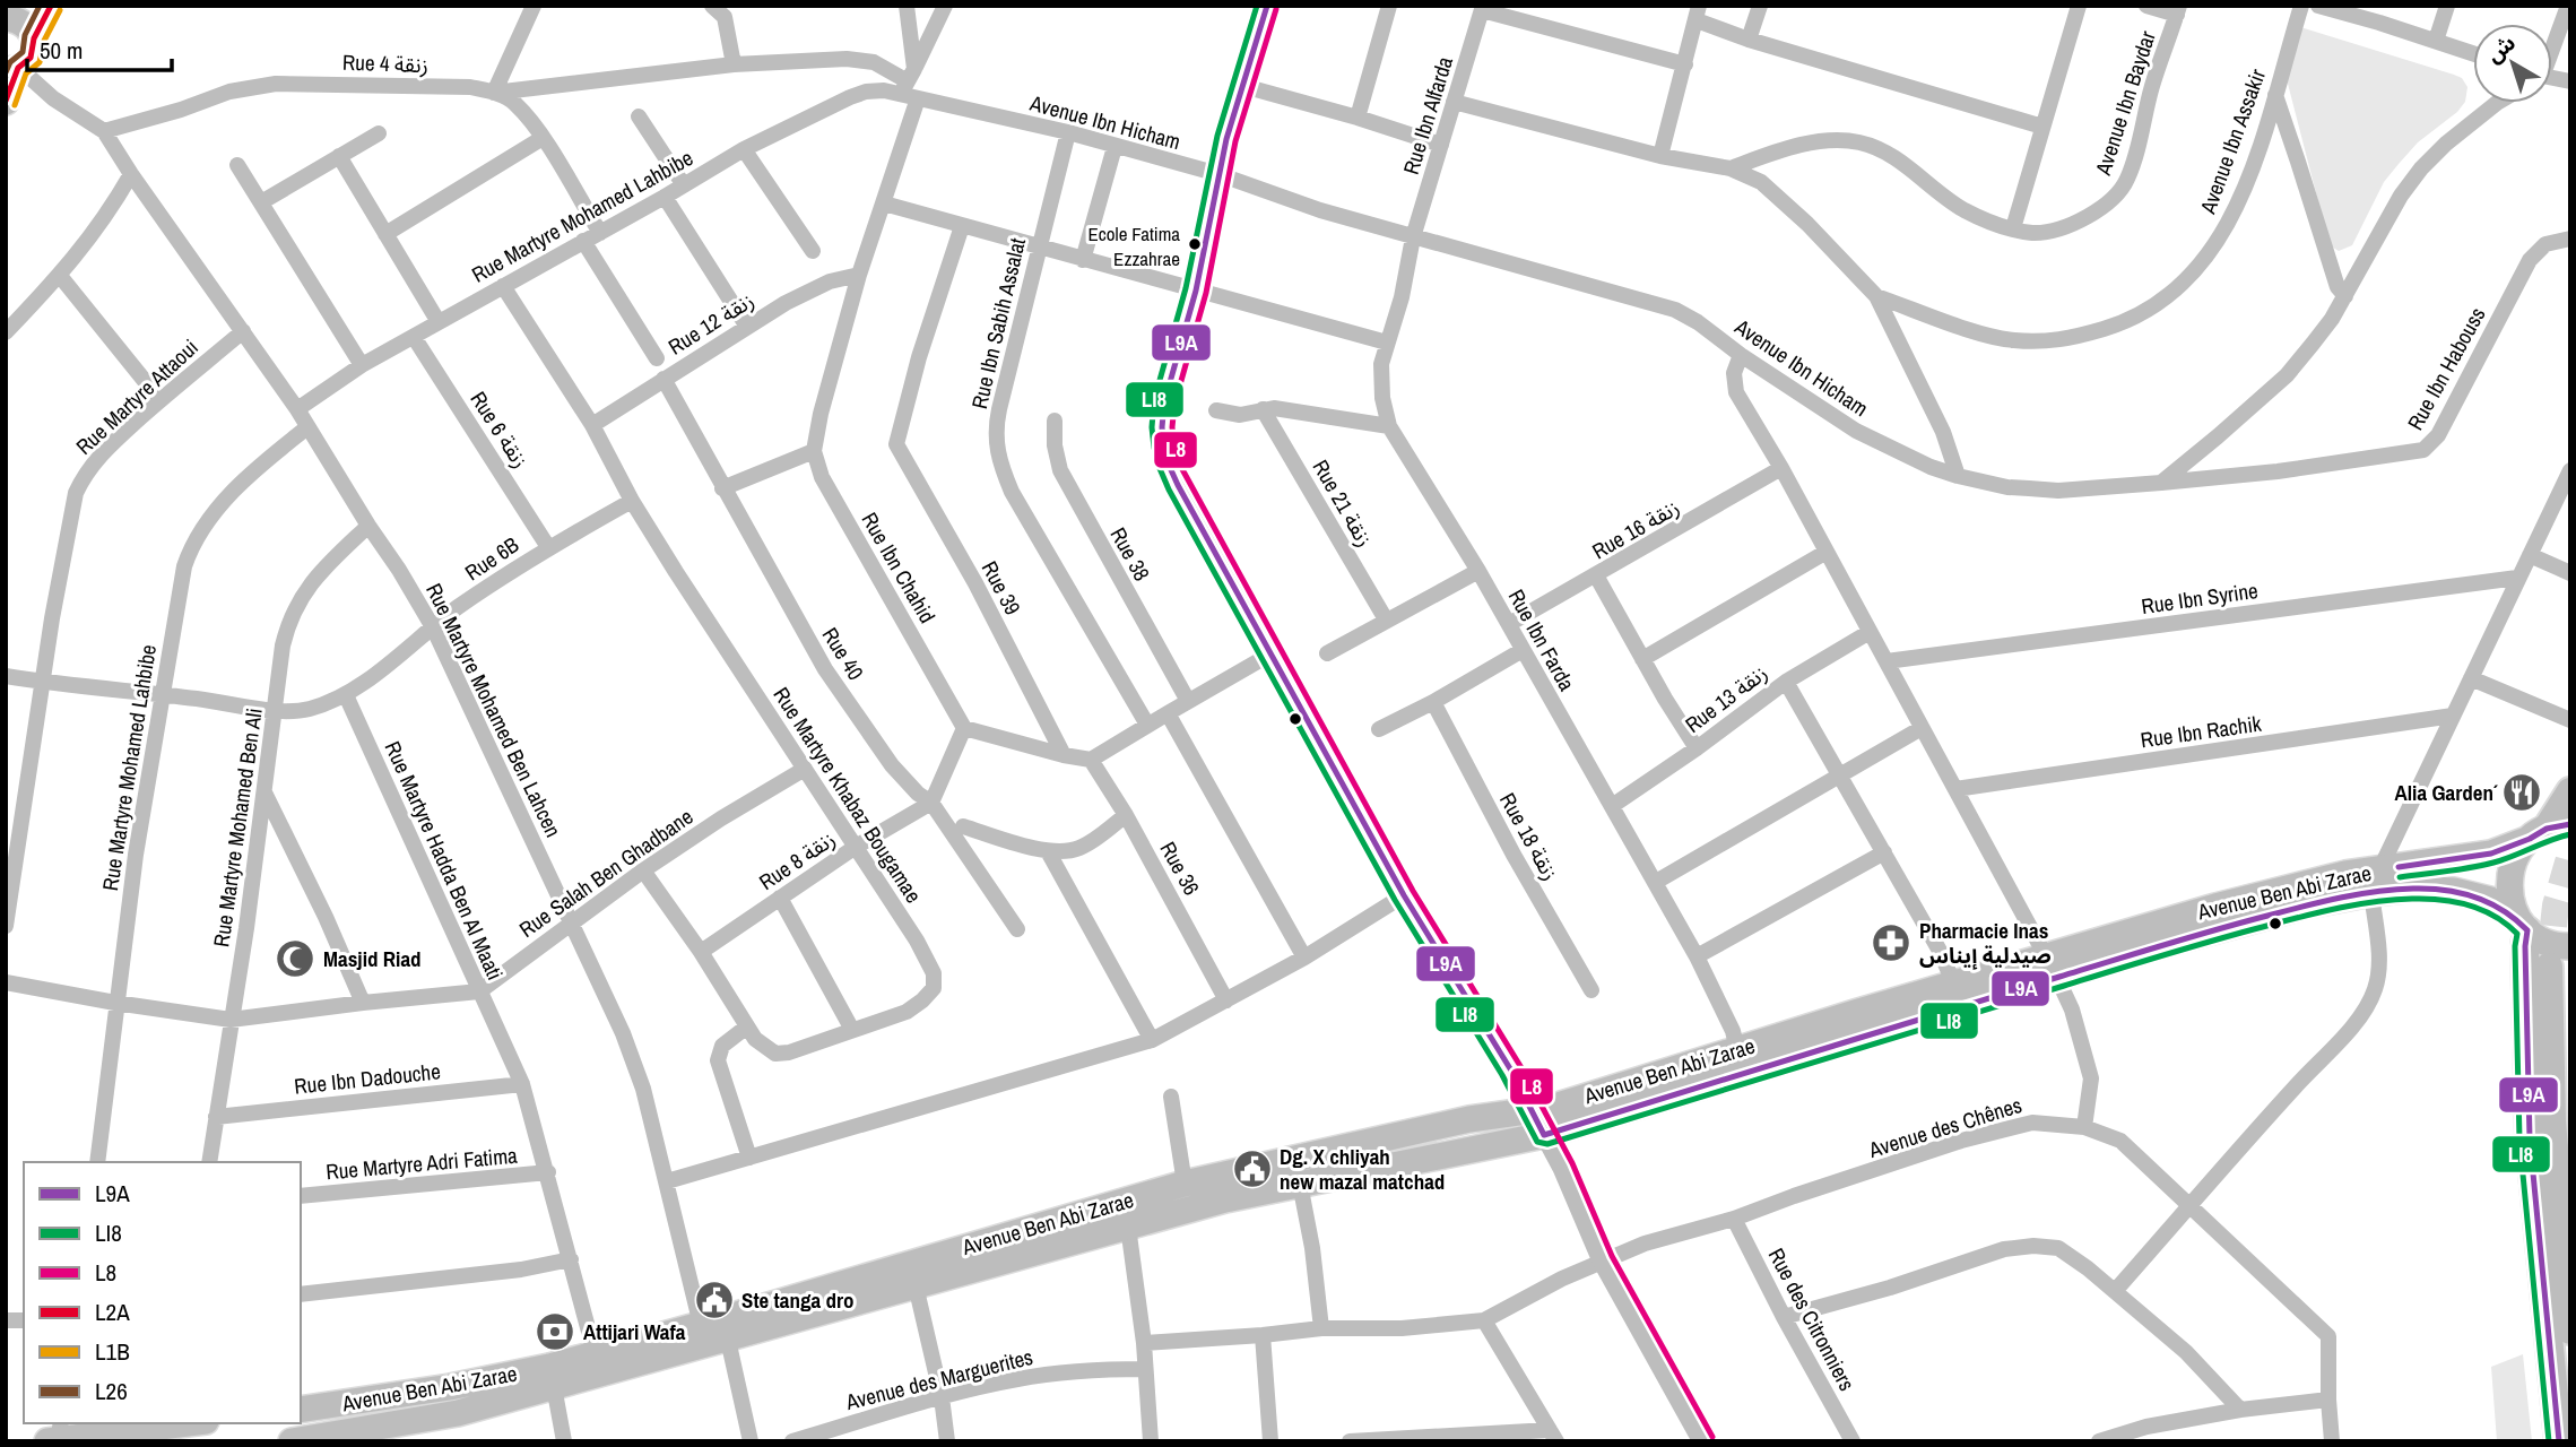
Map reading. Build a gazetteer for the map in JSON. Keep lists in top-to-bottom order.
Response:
{
  "streets": {
    "main road": ["Avenue Ben Abi Zarae"],
    "street": [
      "Rue 4 زنقة",
      "Avenue Ibn Baydar",
      "Rue Ibn Alfarda",
      "Avenue Ibn Hicham",
      "Avenue Ibn Assakir",
      "Rue Martyre Mohamed Lahbibe",
      "Rue 12 زنقة",
      "Rue Ibn Sabih Assalat",
      "Rue Ibn Habouss",
      "Rue Martyre Attaoui",
      "Rue 6 زنقة",
      "Rue 21 زنقة",
      "Rue 16 زنقة",
      "Rue 38",
      "Rue 6B",
      "Rue Ibn Chahid",
      "Rue 39",
      "Rue Ibn Syrine",
      "Rue Ibn Farda",
      "Rue 40",
      "Rue 13 زنقة",
      "Rue Martyre Mohamed Ben Lahcen",
      "Rue Ibn Rachik",
      "Rue Martyre Khabaz Bougamae",
      "Rue Martyre Mohamed Ben Ali",
      "Rue 18 زنقة",
      "Rue Martyre Hadda Ben Al Maati",
      "Rue 8 زنقة",
      "Rue 36",
      "Rue Salah Ben Ghadbane",
      "Rue Ibn Dadouche",
      "Avenue des Chênes",
      "Rue Martyre Adri Fatima",
      "Rue des Citronniers",
      "Avenue des Marguerites"
    ]
  },
  "crossings": [
    ["Rue 4 زنقة", "Rue Martyre Mohamed Lahbibe"],
    ["Rue 4 زنقة", "Rue Martyre Mohamed Ben Lahcen"],
    ["Rue Ibn Alfarda", "Avenue Ibn Hicham"],
    ["Rue Ibn Alfarda", "Rue Ibn Farda"],
    ["Avenue Ibn Hicham", "Rue Martyre Mohamed Lahbibe"],
    ["Avenue Ibn Hicham", "Rue Ibn Sabih Assalat"],
    ["Avenue Ibn Hicham", "Rue Ibn Habouss"],
    ["Avenue Ibn Hicham", "Rue Ibn Farda"],
    ["Rue Martyre Mohamed Lahbibe", "Rue 6 زنقة"],
    ["Rue Martyre Mohamed Lahbibe", "Rue Martyre Mohamed Ben Lahcen"],
    ["Rue Martyre Mohamed Lahbibe", "Rue Martyre Khabaz Bougamae"],
    ["Rue 12 زنقة", "Rue 40"],
    ["Rue 12 زنقة", "Rue Martyre Khabaz Bougamae"],
    ["Rue Martyre Attaoui", "Rue Martyre Mohamed Ben Lahcen"],
    ["Rue 6 زنقة", "Rue 6B"],
    ["Rue 16 زنقة", "Rue Ibn Farda"],
    ["Rue 6B", "Rue Martyre Mohamed Ben Lahcen"],
    ["Rue 6B", "Rue Martyre Khabaz Bougamae"],
    ["Rue 6B", "Rue Martyre Hadda Ben Al Maati"],
    ["Rue Ibn Farda", "Rue 13 زنقة"],
    ["Rue Ibn Farda", "Avenue Ben Abi Zarae"],
    ["Rue 40", "Rue 8 زنقة"],
    ["Rue Martyre Mohamed Ben Lahcen", "Rue Martyre Mohamed Ben Ali"],
    ["Rue Martyre Mohamed Ben Lahcen", "Rue Salah Ben Ghadbane"],
    ["Rue Martyre Mohamed Ben Lahcen", "Avenue Ben Abi Zarae"],
    ["Rue Martyre Khabaz Bougamae", "Rue 8 زنقة"],
    ["Rue Martyre Khabaz Bougamae", "Rue Salah Ben Ghadbane"],
    ["Rue Martyre Mohamed Ben Ali", "Rue Ibn Dadouche"],
    ["Rue Martyre Hadda Ben Al Maati", "Rue Salah Ben Ghadbane"],
    ["Rue Martyre Hadda Ben Al Maati", "Avenue Ben Abi Zarae"],
    ["Rue Martyre Hadda Ben Al Maati", "Rue Ibn Dadouche"],
    ["Rue Martyre Hadda Ben Al Maati", "Rue Martyre Adri Fatima"],
    ["Avenue des Chênes", "Rue des Citronniers"]
  ],
  "places": {
    "other": ["Ecole Fatima Ezzahrae"],
    "restaurant": ["Alia Garden´"],
    "pharmacy": ["Pharmacie Inas صيدلية إيناس"],
    "mosque": ["Masjid Riad"],
    "public building": ["Dg. X chliyah new mazal matchad", "Ste tanga dro"],
    "bank": ["Attijari Wafa"]
  },
  "lines": [
    "transit line L9A",
    "transit line LI8",
    "transit line L2A",
    "transit line L26",
    "transit line L8",
    "transit line L1B"
  ],
  "legend": [
    "L9A",
    "LI8",
    "L8",
    "L2A",
    "L1B",
    "L26"
  ],
  "scale_bar": "50 m",
  "north": "top left"
}
